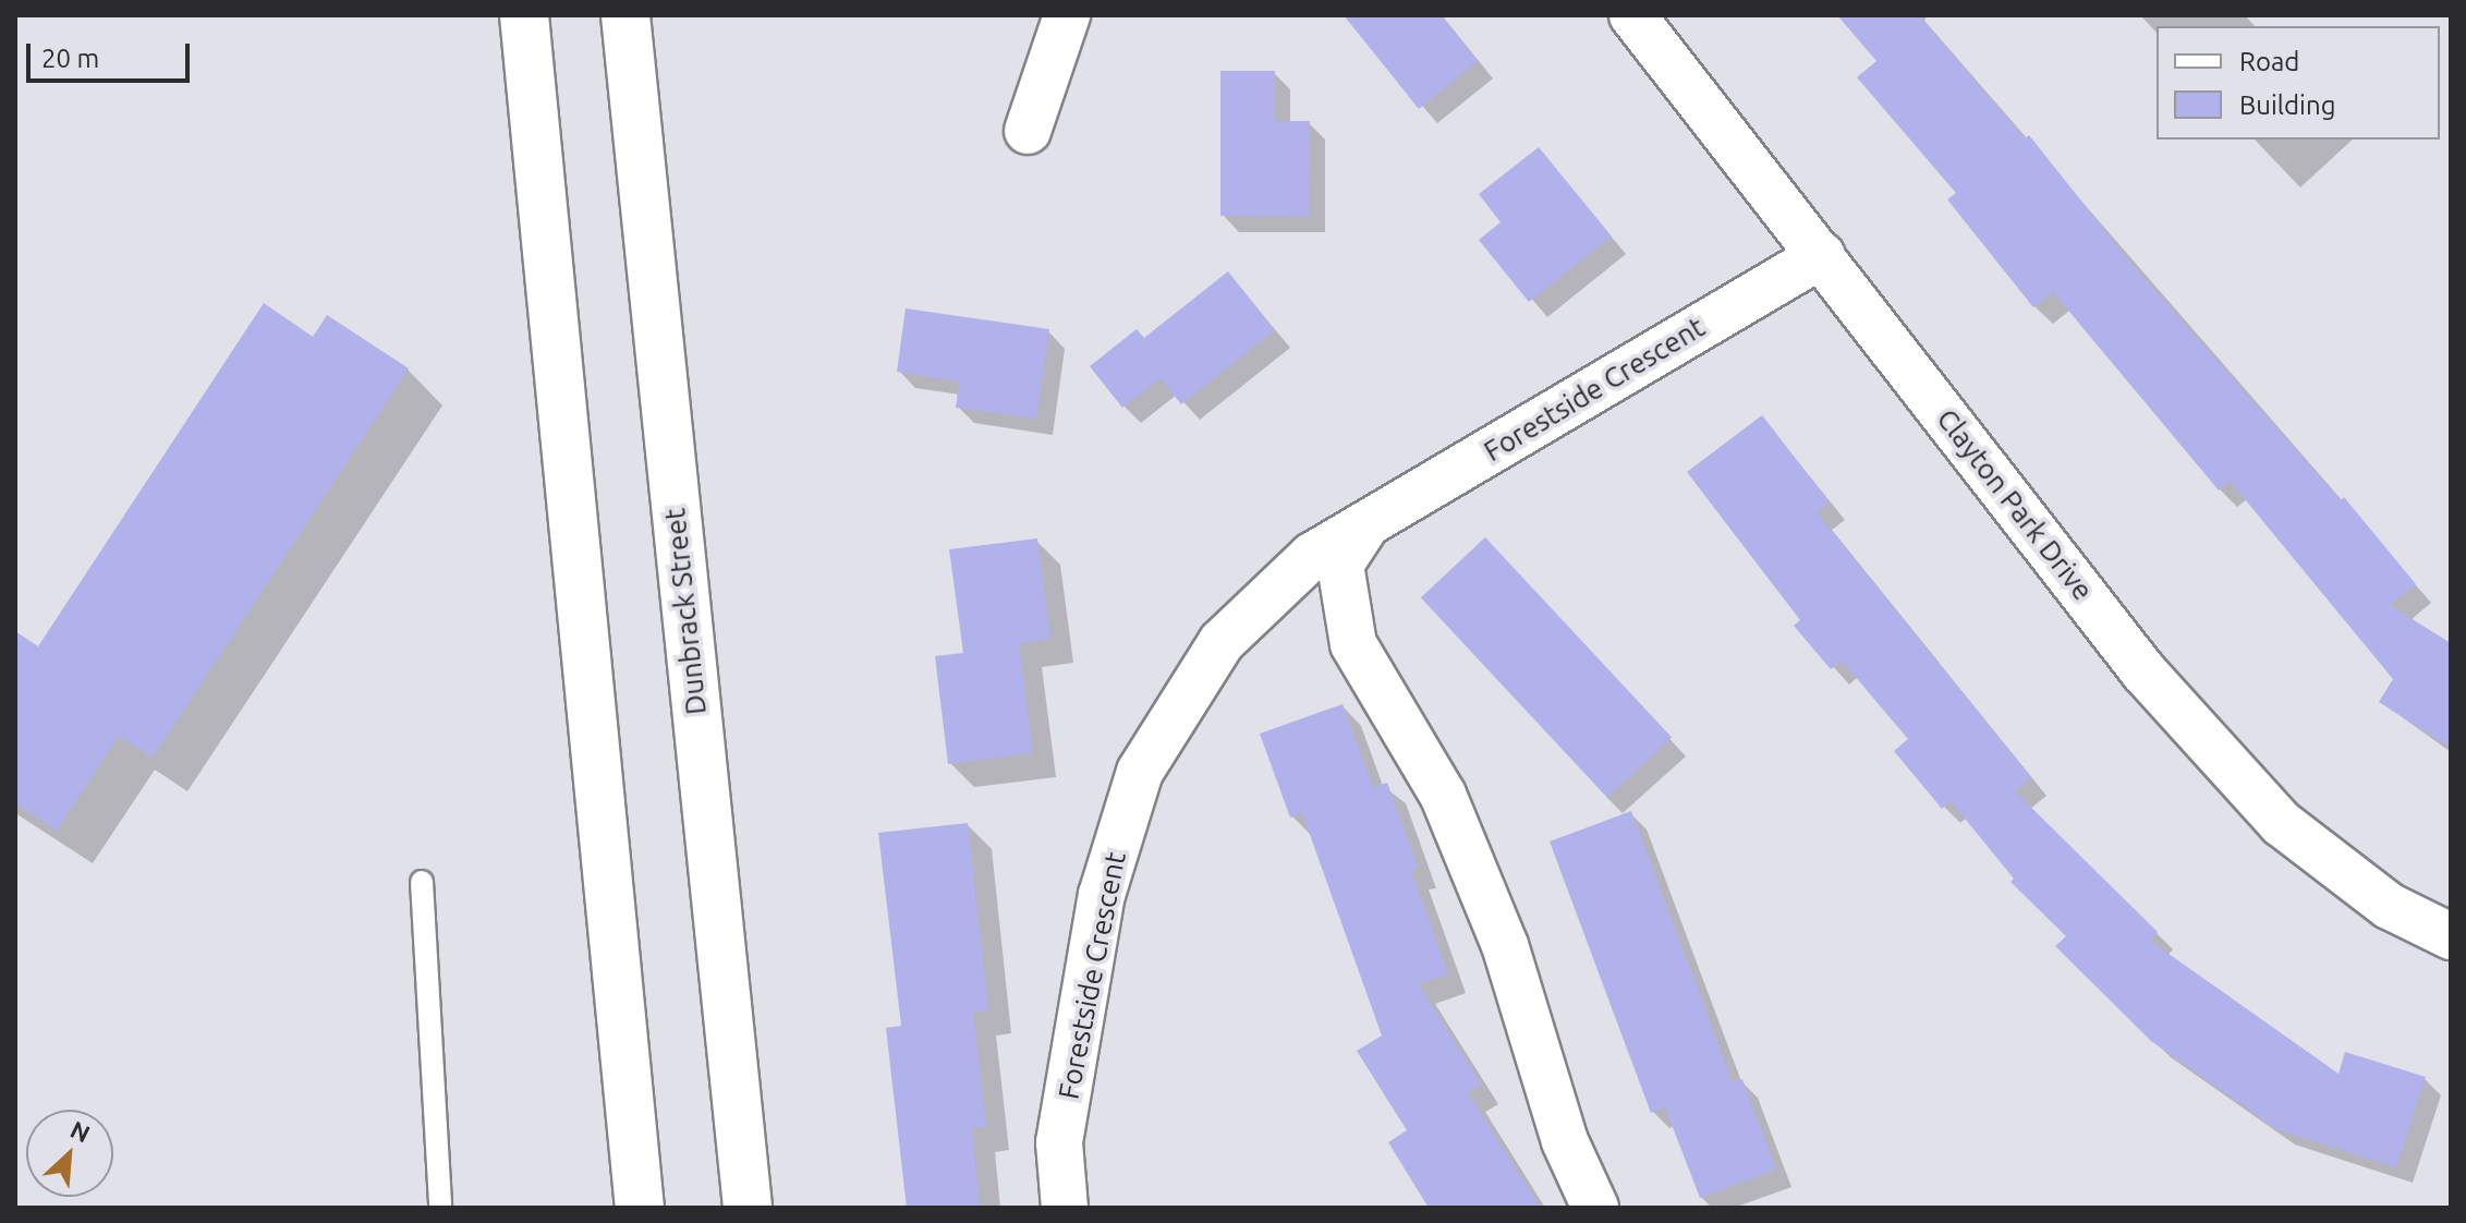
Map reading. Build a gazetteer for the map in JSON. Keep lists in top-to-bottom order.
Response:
{
  "streets": {
    "main road": ["Dunbrack Street"],
    "street": ["Forestside Crescent", "Clayton Park Drive"]
  },
  "crossings": [
    ["Forestside Crescent", "Clayton Park Drive"]
  ],
  "legend": ["Road", "Building"],
  "scale_bar": "20 m",
  "north": "top right"
}
